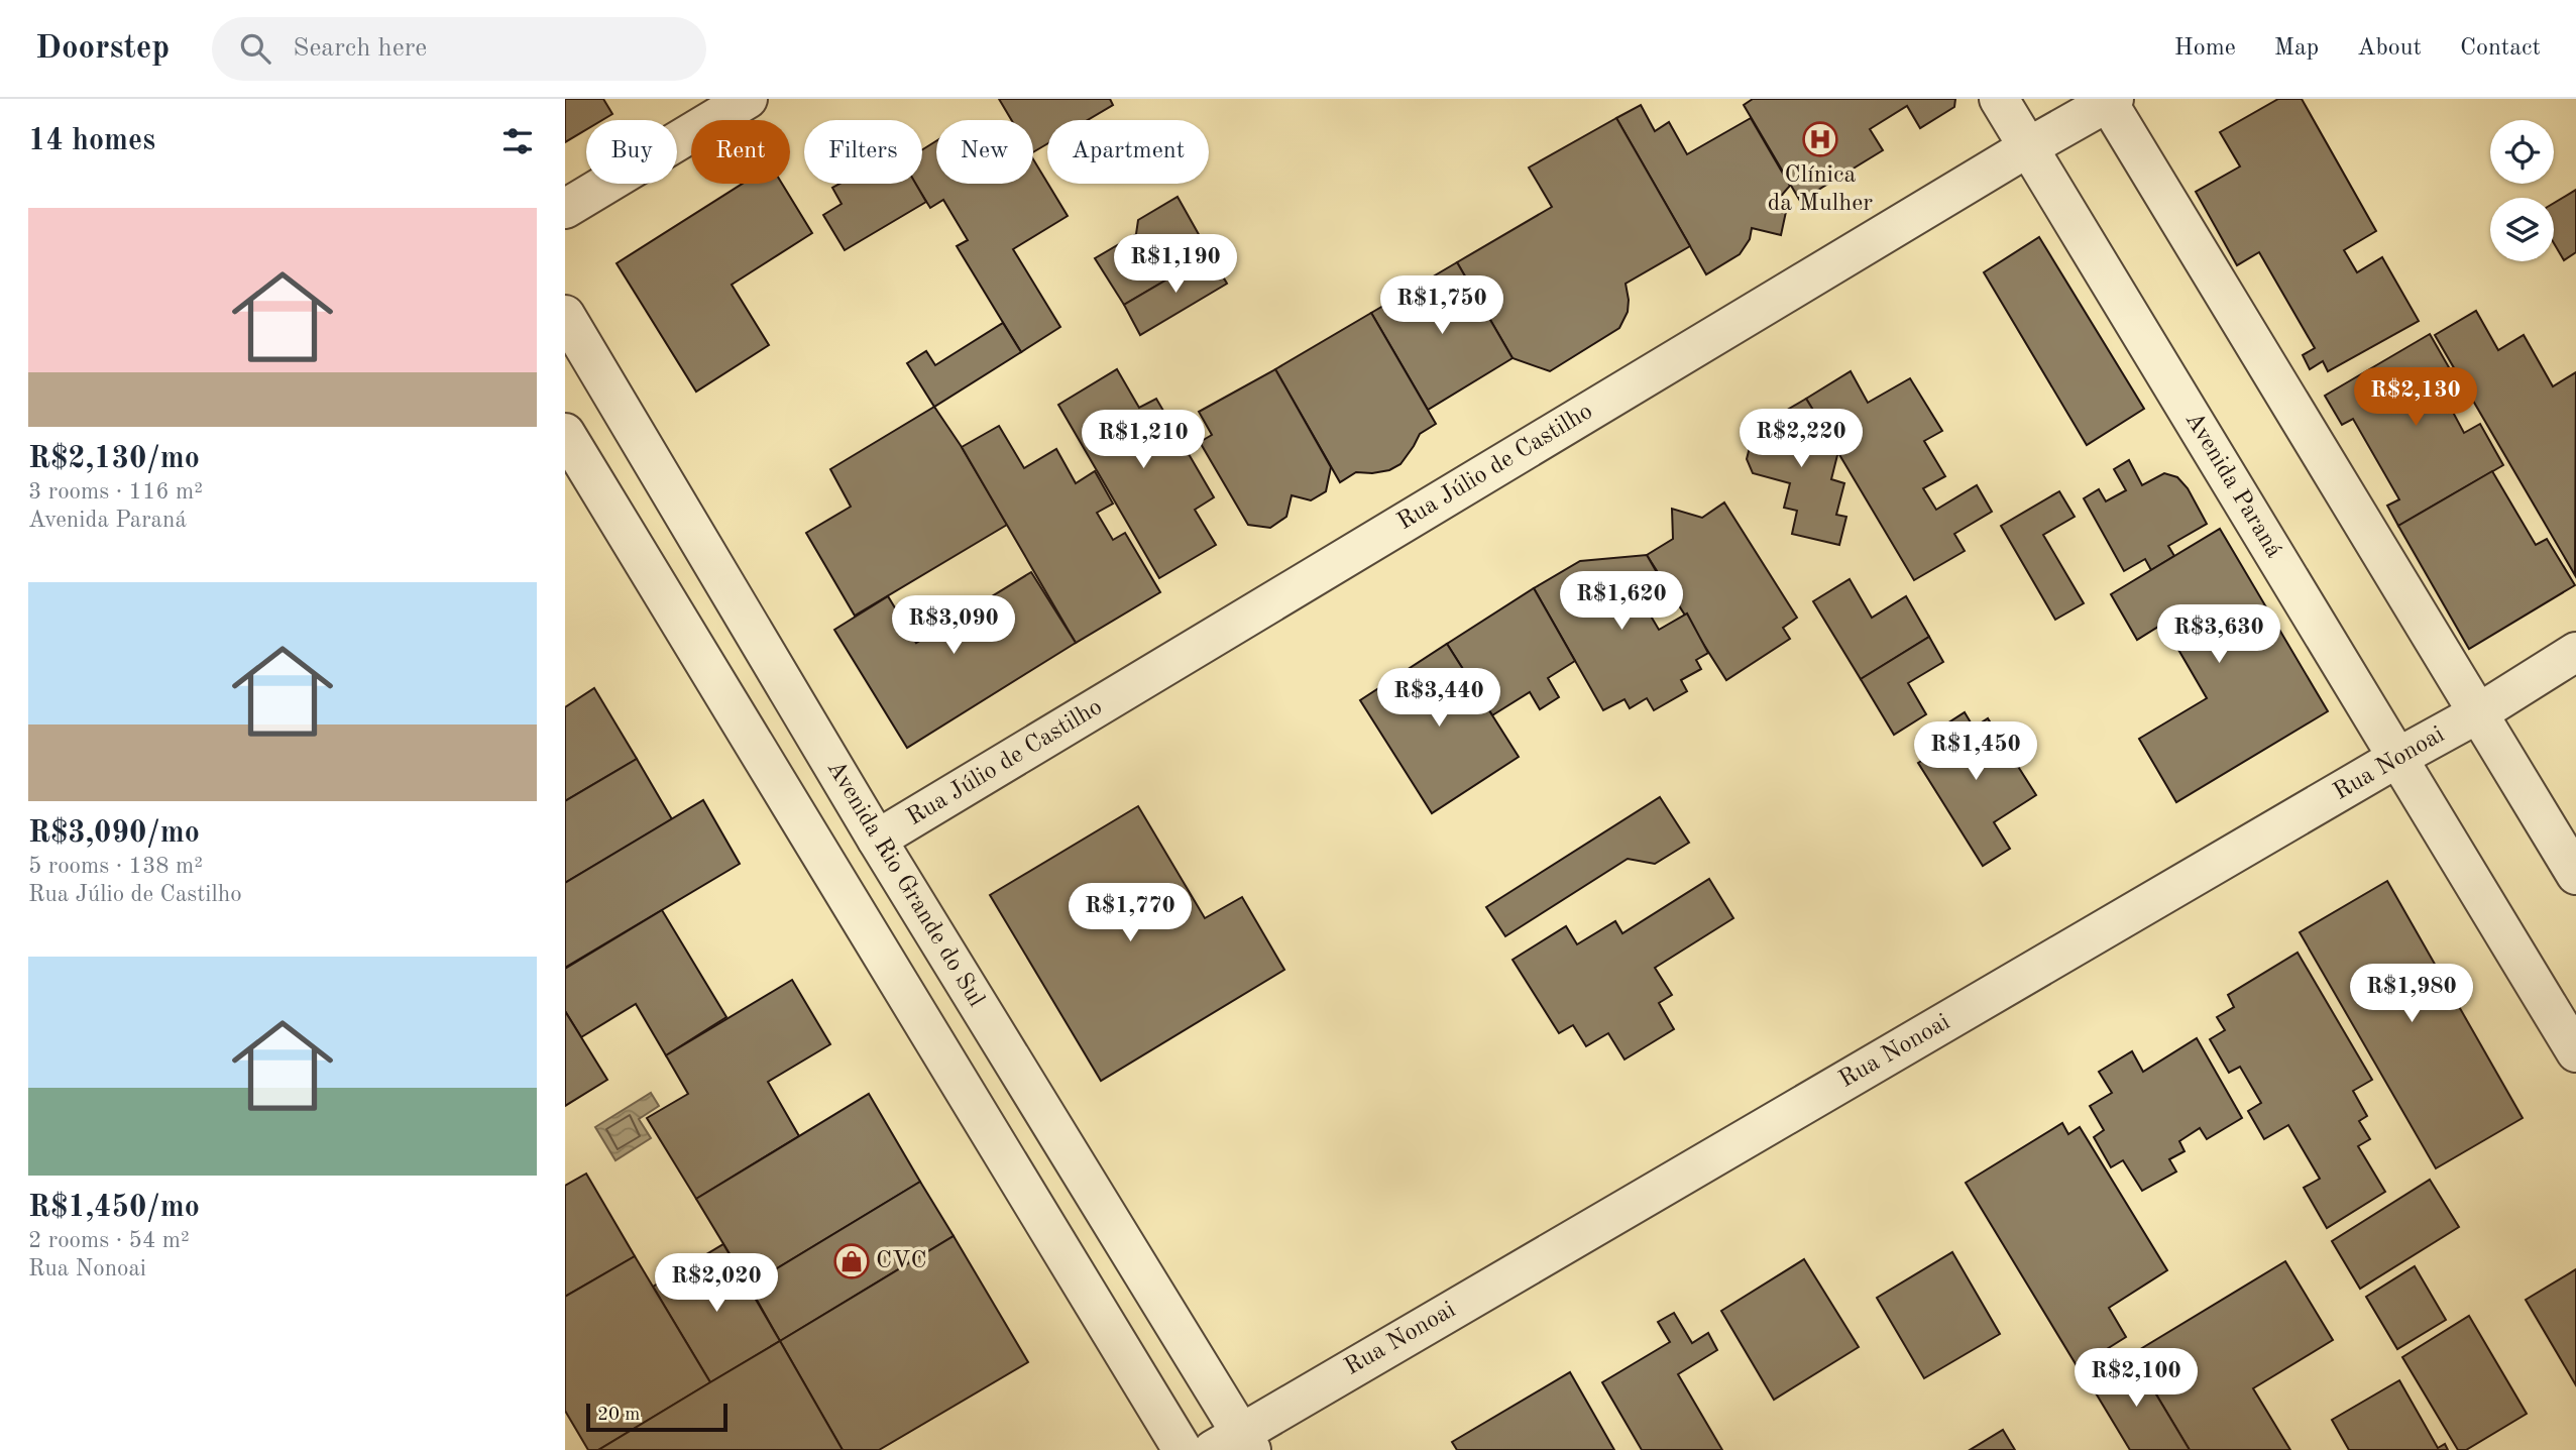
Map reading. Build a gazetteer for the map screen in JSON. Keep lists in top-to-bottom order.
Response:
{
  "streets": {
    "street": [
      "Rua Júlio de Castilho",
      "Avenida Paraná",
      "Rua Nonoai",
      "Avenida Rio Grande do Sul"
    ]
  },
  "crossings": [
    ["Rua Júlio de Castilho", "Avenida Paraná"],
    ["Rua Júlio de Castilho", "Avenida Rio Grande do Sul"],
    ["Avenida Paraná", "Rua Nonoai"],
    ["Rua Nonoai", "Avenida Rio Grande do Sul"]
  ],
  "places": {
    "hospital": ["Clínica da Mulher"],
    "shop": ["CVC"]
  },
  "scale_bar": "20 m",
  "page": {
    "header": "Doorstep",
    "search": "Search here",
    "nav": [
      "Home",
      "Map",
      "About",
      "Contact"
    ],
    "heading": "14 homes",
    "chip": [
      "Buy",
      "Rent",
      "Filters",
      "New",
      "Apartment"
    ],
    "list": [
      {
        "name": "R$2,130/mo",
        "note": "3 rooms · 116 m² · Avenida Paraná"
      },
      {
        "name": "R$3,090/mo",
        "note": "5 rooms · 138 m² · Rua Júlio de Castilho"
      },
      {
        "name": "R$1,450/mo",
        "note": "2 rooms · 54 m² · Rua Nonoai"
      }
    ],
    "price": [
      "R$1,190",
      "R$1,750",
      "R$2,130",
      "R$2,220",
      "R$1,210",
      "R$1,620",
      "R$3,090",
      "R$3,630",
      "R$3,440",
      "R$1,450",
      "R$1,770",
      "R$1,980",
      "R$2,020",
      "R$2,100"
    ],
    "scale": "20 m"
  }
}
